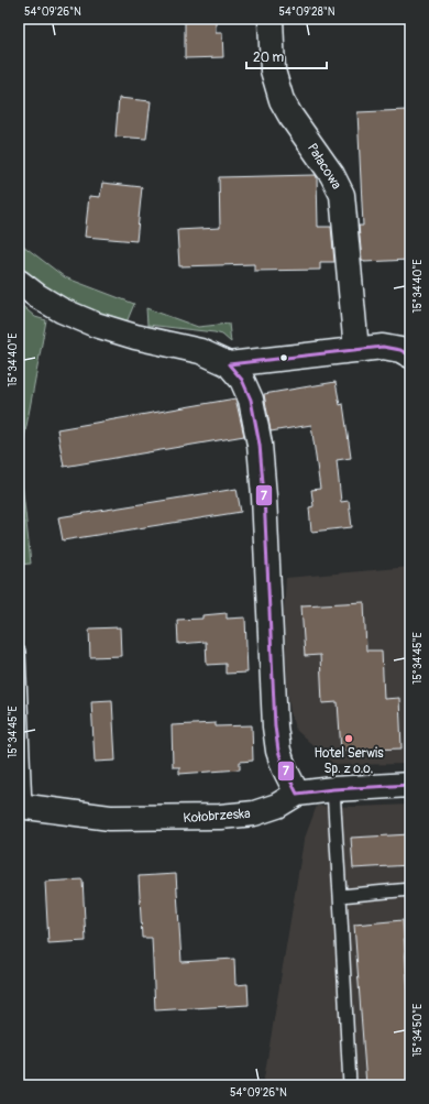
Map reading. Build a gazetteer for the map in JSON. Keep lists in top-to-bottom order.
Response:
{
  "streets": {
    "street": ["Pałacowa", "Kołobrzeska"]
  },
  "places": ["Hotel Serwis Sp. z o.o."],
  "lines": ["transit line 7"],
  "scale_bar": "20 m",
  "coordinates": [
    "54°09'26\"N",
    "54°09'28\"N",
    "15°34'40\"E",
    "15°34'45\"E",
    "15°34'50\"E"
  ]
}
